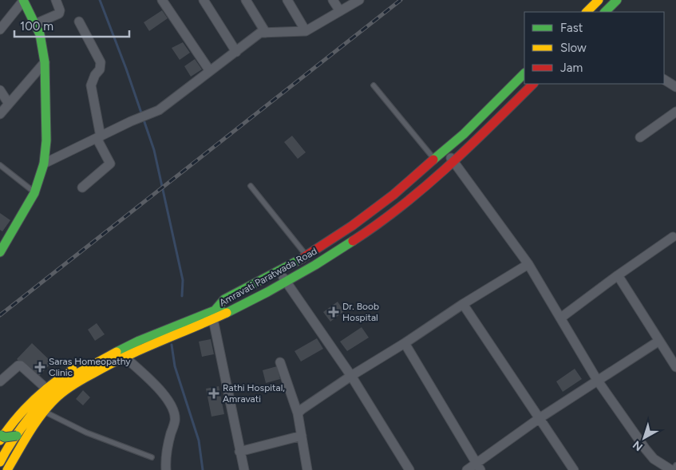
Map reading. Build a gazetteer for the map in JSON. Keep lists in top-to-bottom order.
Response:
{
  "streets": {
    "main road": ["Amravati Paratwada Road"]
  },
  "places": {
    "health": ["Dr. Boob Hospital", "Saras Homeopathy Clinic", "Rathi Hospital, Amravati"]
  },
  "legend": ["Fast", "Slow", "Jam"],
  "scale_bar": "100 m",
  "north": "bottom left"
}
